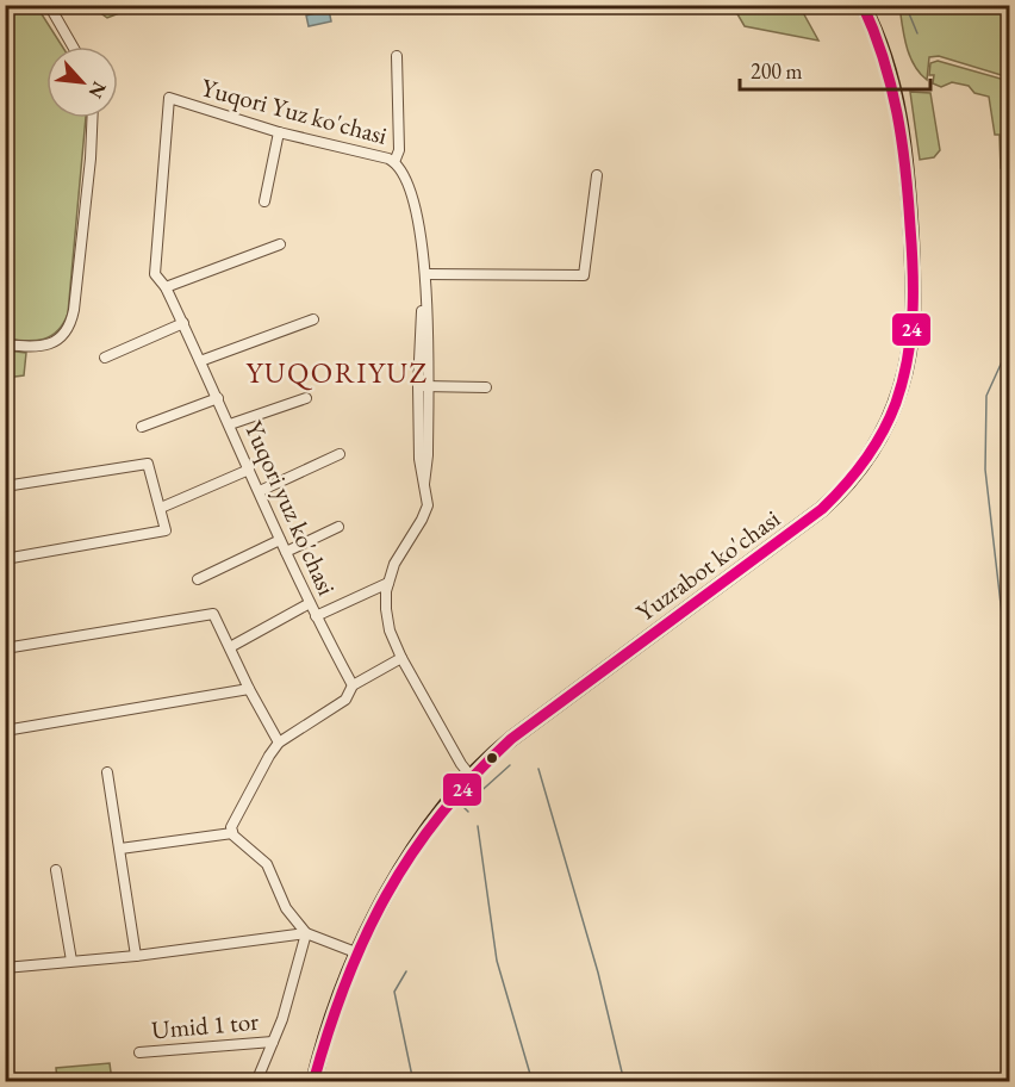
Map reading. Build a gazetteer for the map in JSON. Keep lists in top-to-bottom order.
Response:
{
  "streets": {
    "main road": ["Yuzrabot ko'chasi"],
    "street": ["Yuqori Yuz ko'chasi", "Yuqori yuz ko'chasi", "Umid 1 tor"]
  },
  "crossings": [
    ["Yuqori Yuz ko'chasi", "Yuqori yuz ko'chasi"],
    ["Yuqori Yuz ko'chasi", "Yuzrabot ko'chasi"]
  ],
  "districts": ["YUQORIYUZ"],
  "lines": ["transit line 24"],
  "scale_bar": "200 m",
  "north": "bottom right"
}
